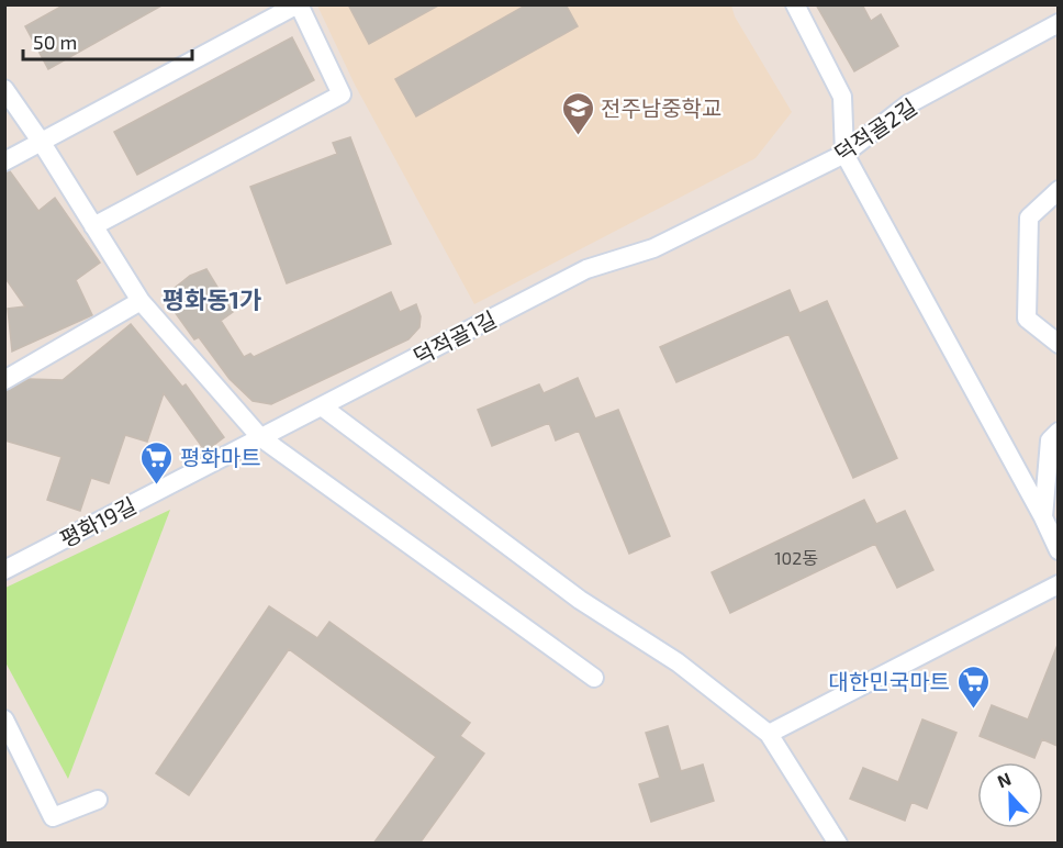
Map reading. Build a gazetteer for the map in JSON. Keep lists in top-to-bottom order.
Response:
{
  "streets": {
    "street": ["덕적골2길", "덕적골1길", "평화19길"]
  },
  "crossings": [
    ["덕적골2길", "덕적골1길"],
    ["덕적골1길", "평화19길"]
  ],
  "districts": ["평화동1가"],
  "places": {
    "school or university": ["전주남중학교"],
    "supermarket": ["평화마트", "대한민국마트"]
  },
  "house_numbers": ["102동"],
  "scale_bar": "50 m",
  "north": "top"
}
